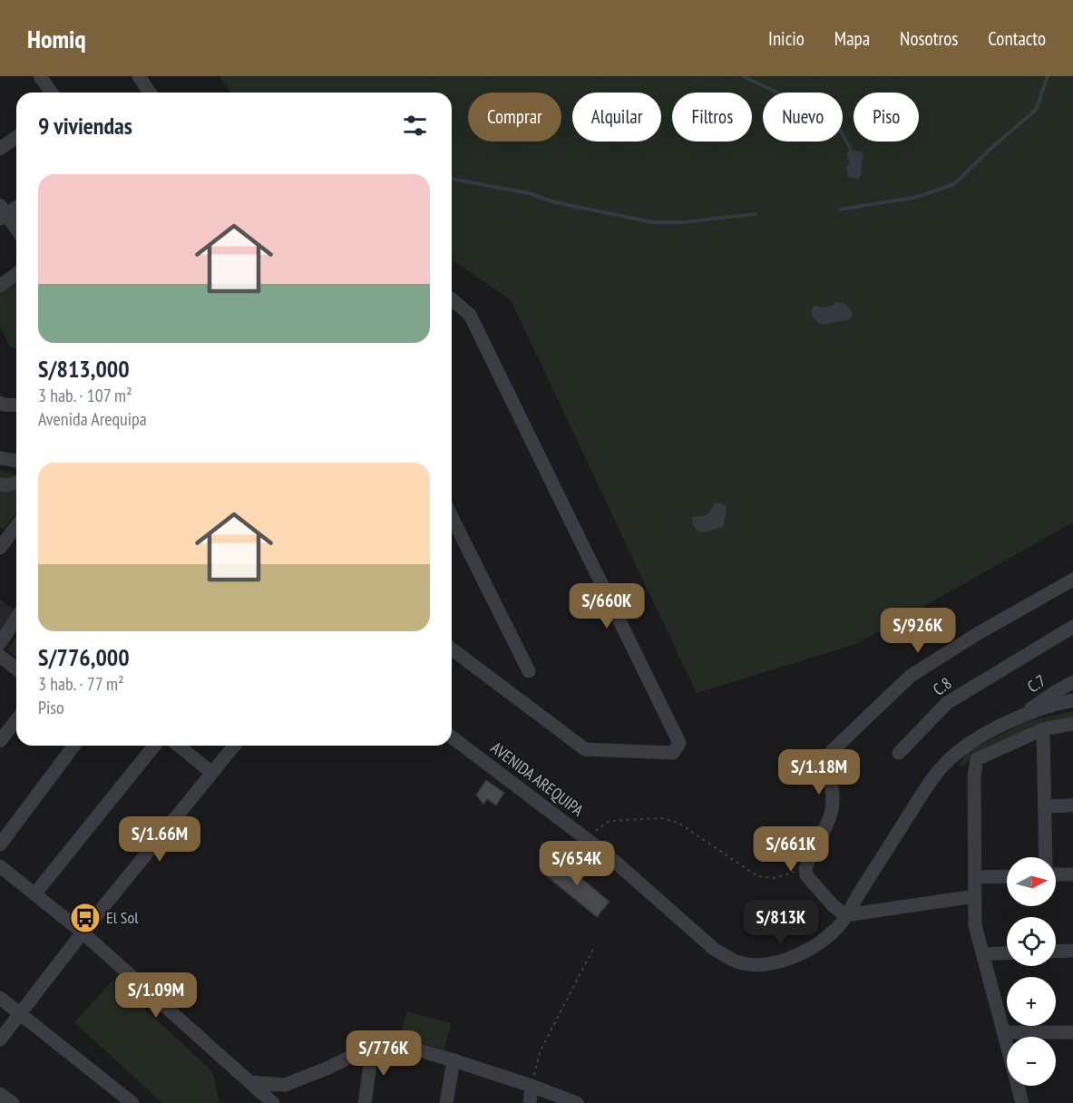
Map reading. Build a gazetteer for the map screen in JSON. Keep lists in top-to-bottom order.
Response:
{
  "streets": {
    "street": ["C.7", "C.8", "AVENIDA AREQUIPA"]
  },
  "crossings": [
    ["C.7", "AVENIDA AREQUIPA"]
  ],
  "places": {
    "bus stop": ["El Sol"]
  },
  "north": "right",
  "page": {
    "header": "Homiq",
    "nav": [
      "Inicio",
      "Mapa",
      "Nosotros",
      "Contacto"
    ],
    "chip": [
      "Comprar",
      "Alquilar",
      "Filtros",
      "Nuevo",
      "Piso"
    ],
    "heading": "9 viviendas",
    "list": [
      {
        "name": "S/813,000",
        "note": "3 hab. · 107 m² · Avenida Arequipa"
      },
      {
        "name": "S/776,000",
        "note": "3 hab. · 77 m² · Piso"
      }
    ],
    "price": [
      "S/660K",
      "S/926K",
      "S/1.18M",
      "S/1.66M",
      "S/661K",
      "S/654K",
      "S/813K",
      "S/1.09M",
      "S/776K"
    ],
    "map_buttons": ["+", "−"]
  }
}
